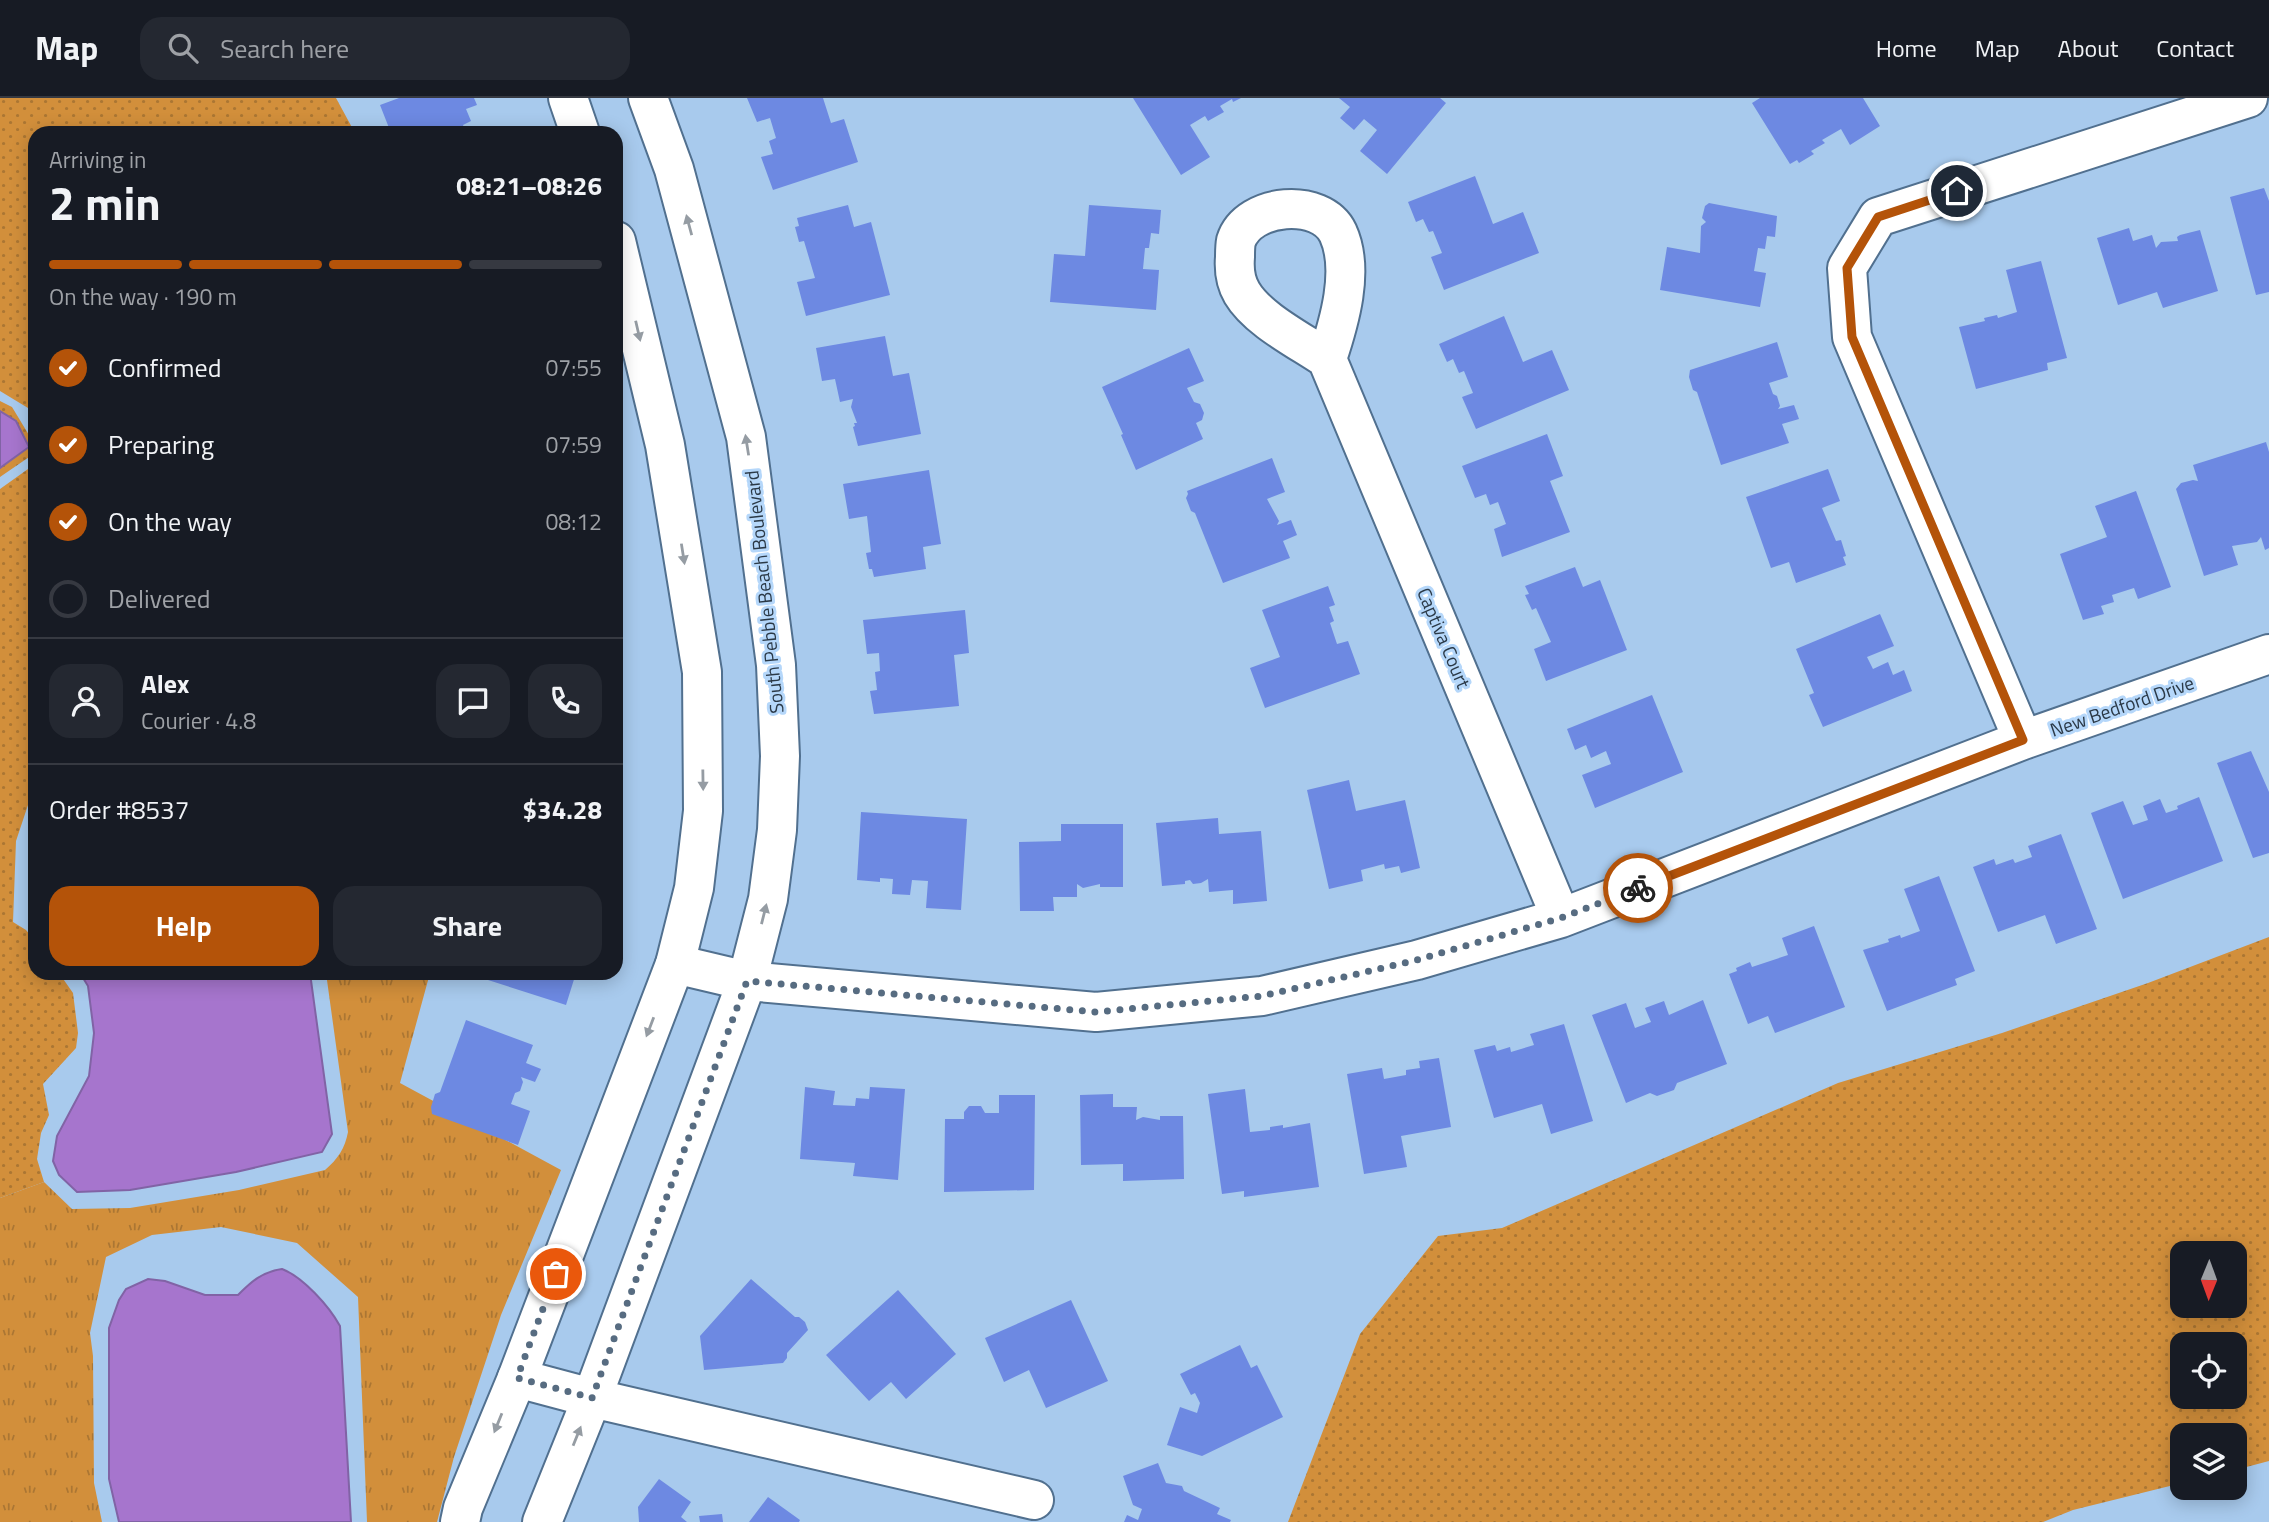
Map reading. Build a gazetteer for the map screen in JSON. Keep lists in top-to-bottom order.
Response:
{
  "streets": {
    "street": ["South Pebble Beach Boulevard", "Captiva Court", "New Bedford Drive"]
  },
  "crossings": [
    ["South Pebble Beach Boulevard", "New Bedford Drive"],
    ["Captiva Court", "New Bedford Drive"]
  ],
  "north": "bottom",
  "page": {
    "header": "Map",
    "search": "Search here",
    "nav": [
      "Home",
      "Map",
      "About",
      "Contact"
    ],
    "heading": ["2 min", "Arriving in", "08:21–08:26"],
    "panel": [
      "Alex",
      "Courier · 4.8",
      "Order #8537",
      "$34.28"
    ],
    "bar": "On the way · 190 m",
    "list": [
      ["Confirmed", "07:55"],
      ["Preparing", "07:59"],
      ["On the way", "08:12"],
      "Delivered"
    ],
    "buttons": ["Help", "Share"]
  }
}
